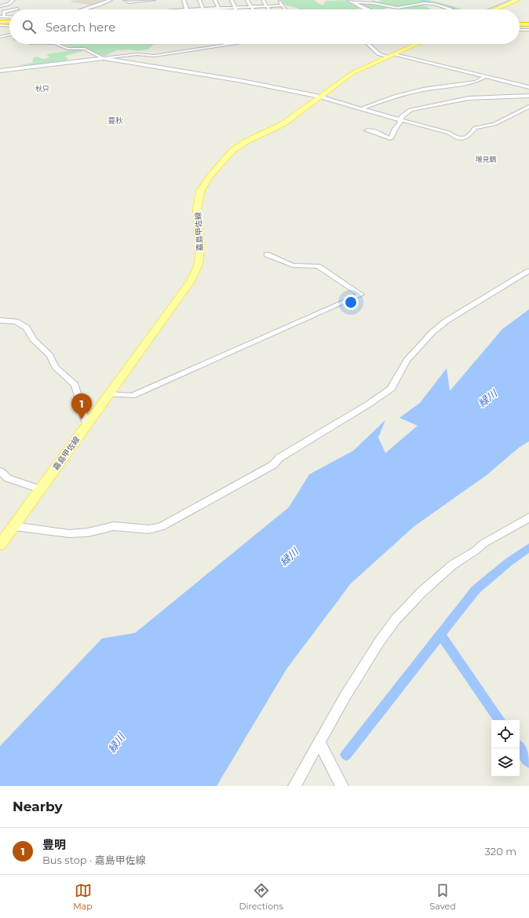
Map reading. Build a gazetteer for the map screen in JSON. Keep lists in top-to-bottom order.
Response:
{
  "streets": {
    "main road": ["嘉島甲佐線"]
  },
  "districts": ["秋只", "豊秋", "増見鶴"],
  "water": ["緑川"],
  "page": {
    "search": "Search here",
    "pins": "1",
    "heading": "Nearby",
    "list": [
      {
        "mark": "1",
        "name": "豊明",
        "note": "Bus stop · 嘉島甲佐線",
        "value": "320 m"
      }
    ],
    "nav": ["Map", "Directions", "Saved"]
  }
}
